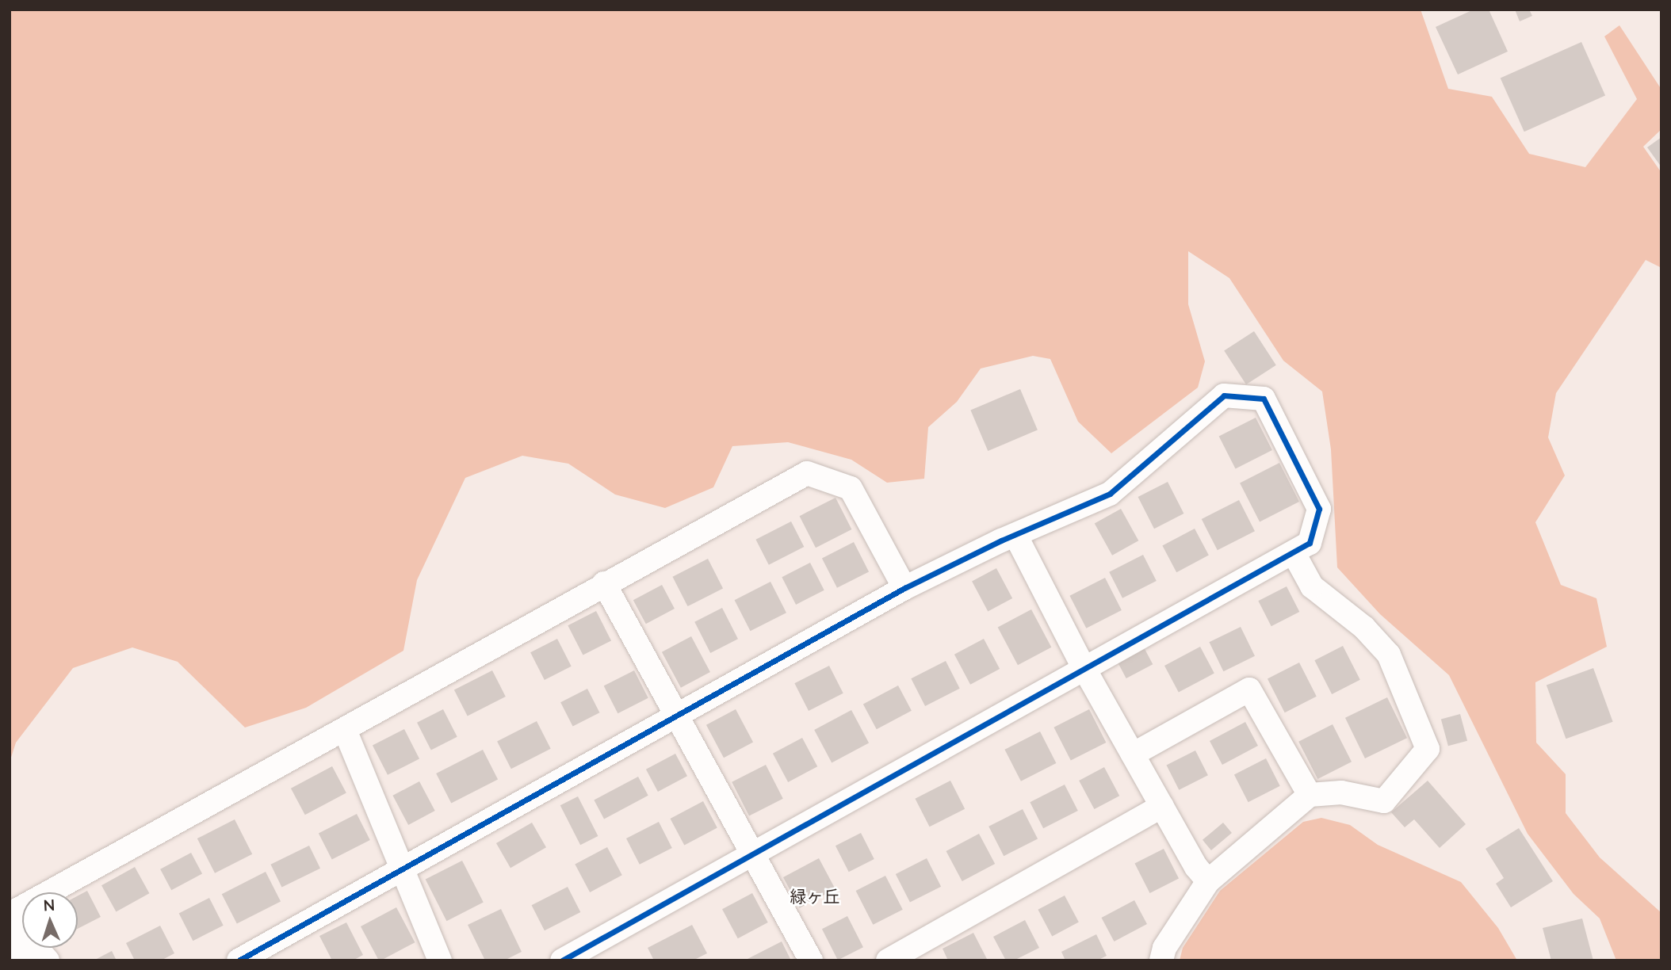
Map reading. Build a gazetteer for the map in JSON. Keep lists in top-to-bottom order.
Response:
{
  "districts": ["緑ヶ丘"],
  "north": "top"
}
